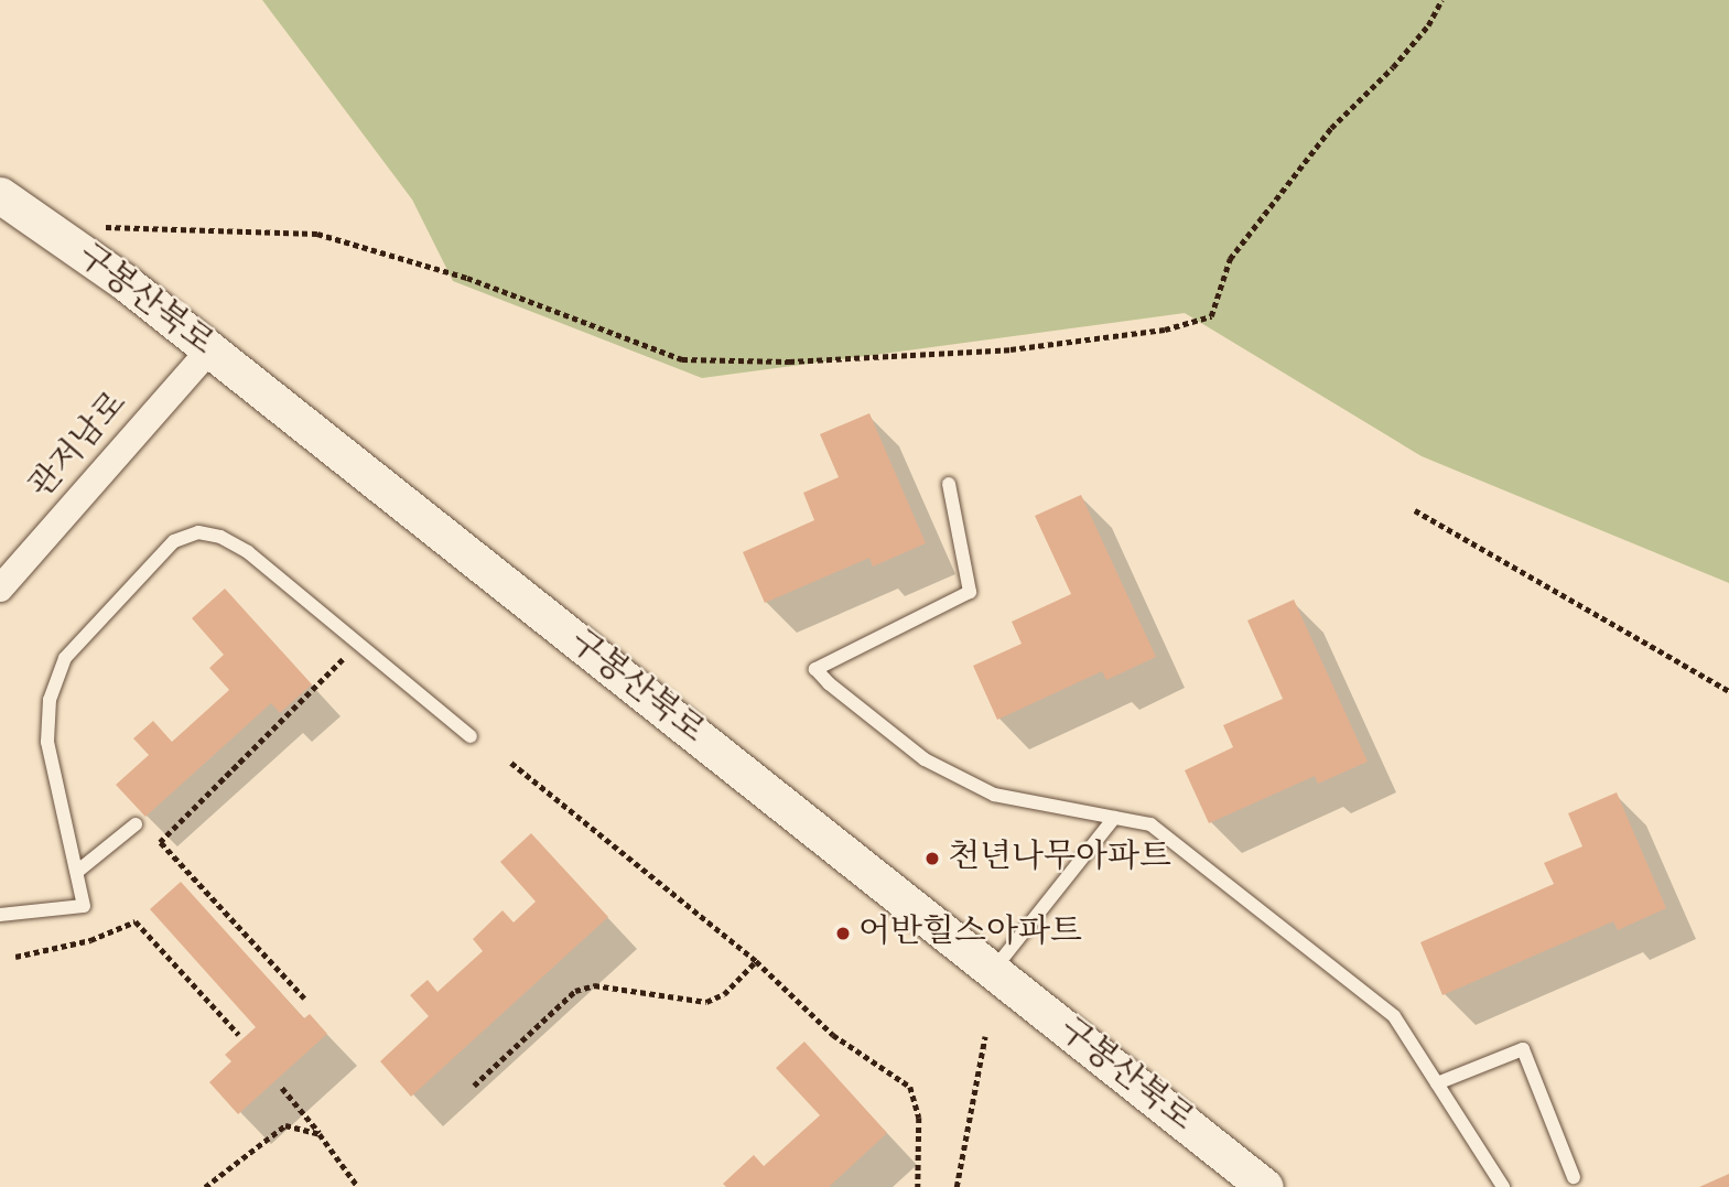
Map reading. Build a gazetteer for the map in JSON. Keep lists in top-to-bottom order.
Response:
{
  "streets": {
    "main road": ["구봉산북로"],
    "street": ["관저남로"]
  },
  "crossings": [
    ["구봉산북로", "관저남로"]
  ],
  "places": ["천년나무아파트", "어반힐스아파트"]
}
